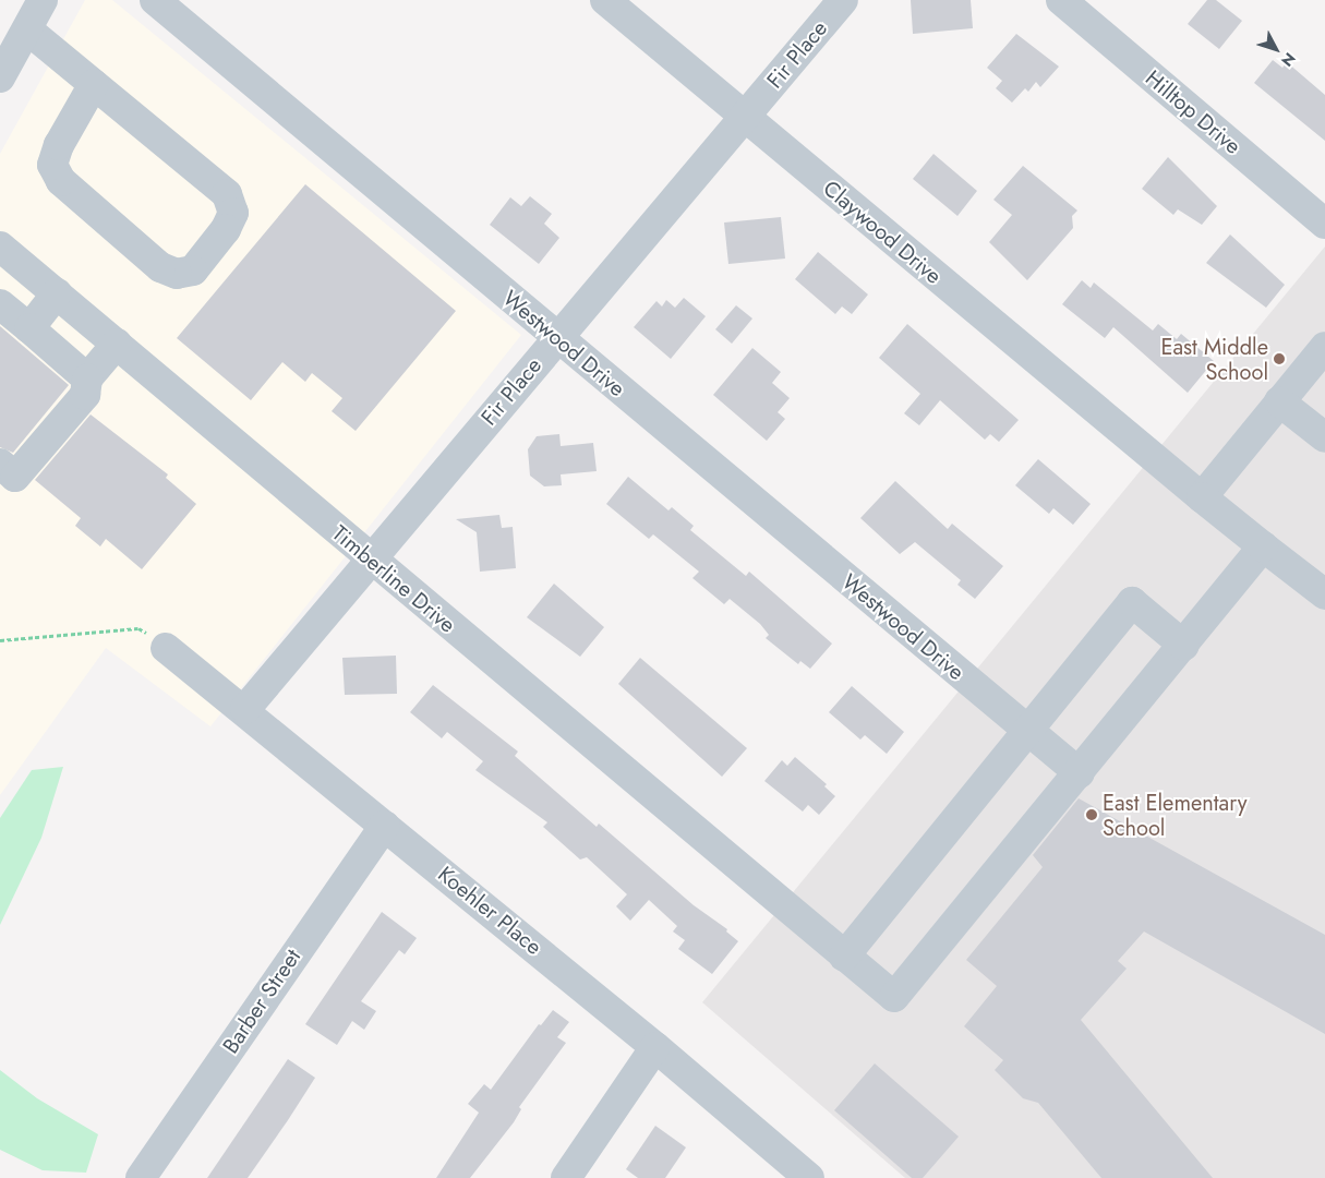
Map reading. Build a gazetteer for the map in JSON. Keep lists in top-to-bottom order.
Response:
{
  "streets": {
    "street": [
      "Fir Place",
      "Hilltop Drive",
      "Claywood Drive",
      "Westwood Drive",
      "Timberline Drive",
      "Koehler Place",
      "Barber Street"
    ]
  },
  "crossings": [
    ["Fir Place", "Claywood Drive"],
    ["Fir Place", "Westwood Drive"],
    ["Fir Place", "Timberline Drive"],
    ["Fir Place", "Koehler Place"],
    ["Westwood Drive", "Timberline Drive"],
    ["Koehler Place", "Barber Street"]
  ],
  "places": ["East Middle School", "East Elementary School"],
  "north": "bottom right"
}
